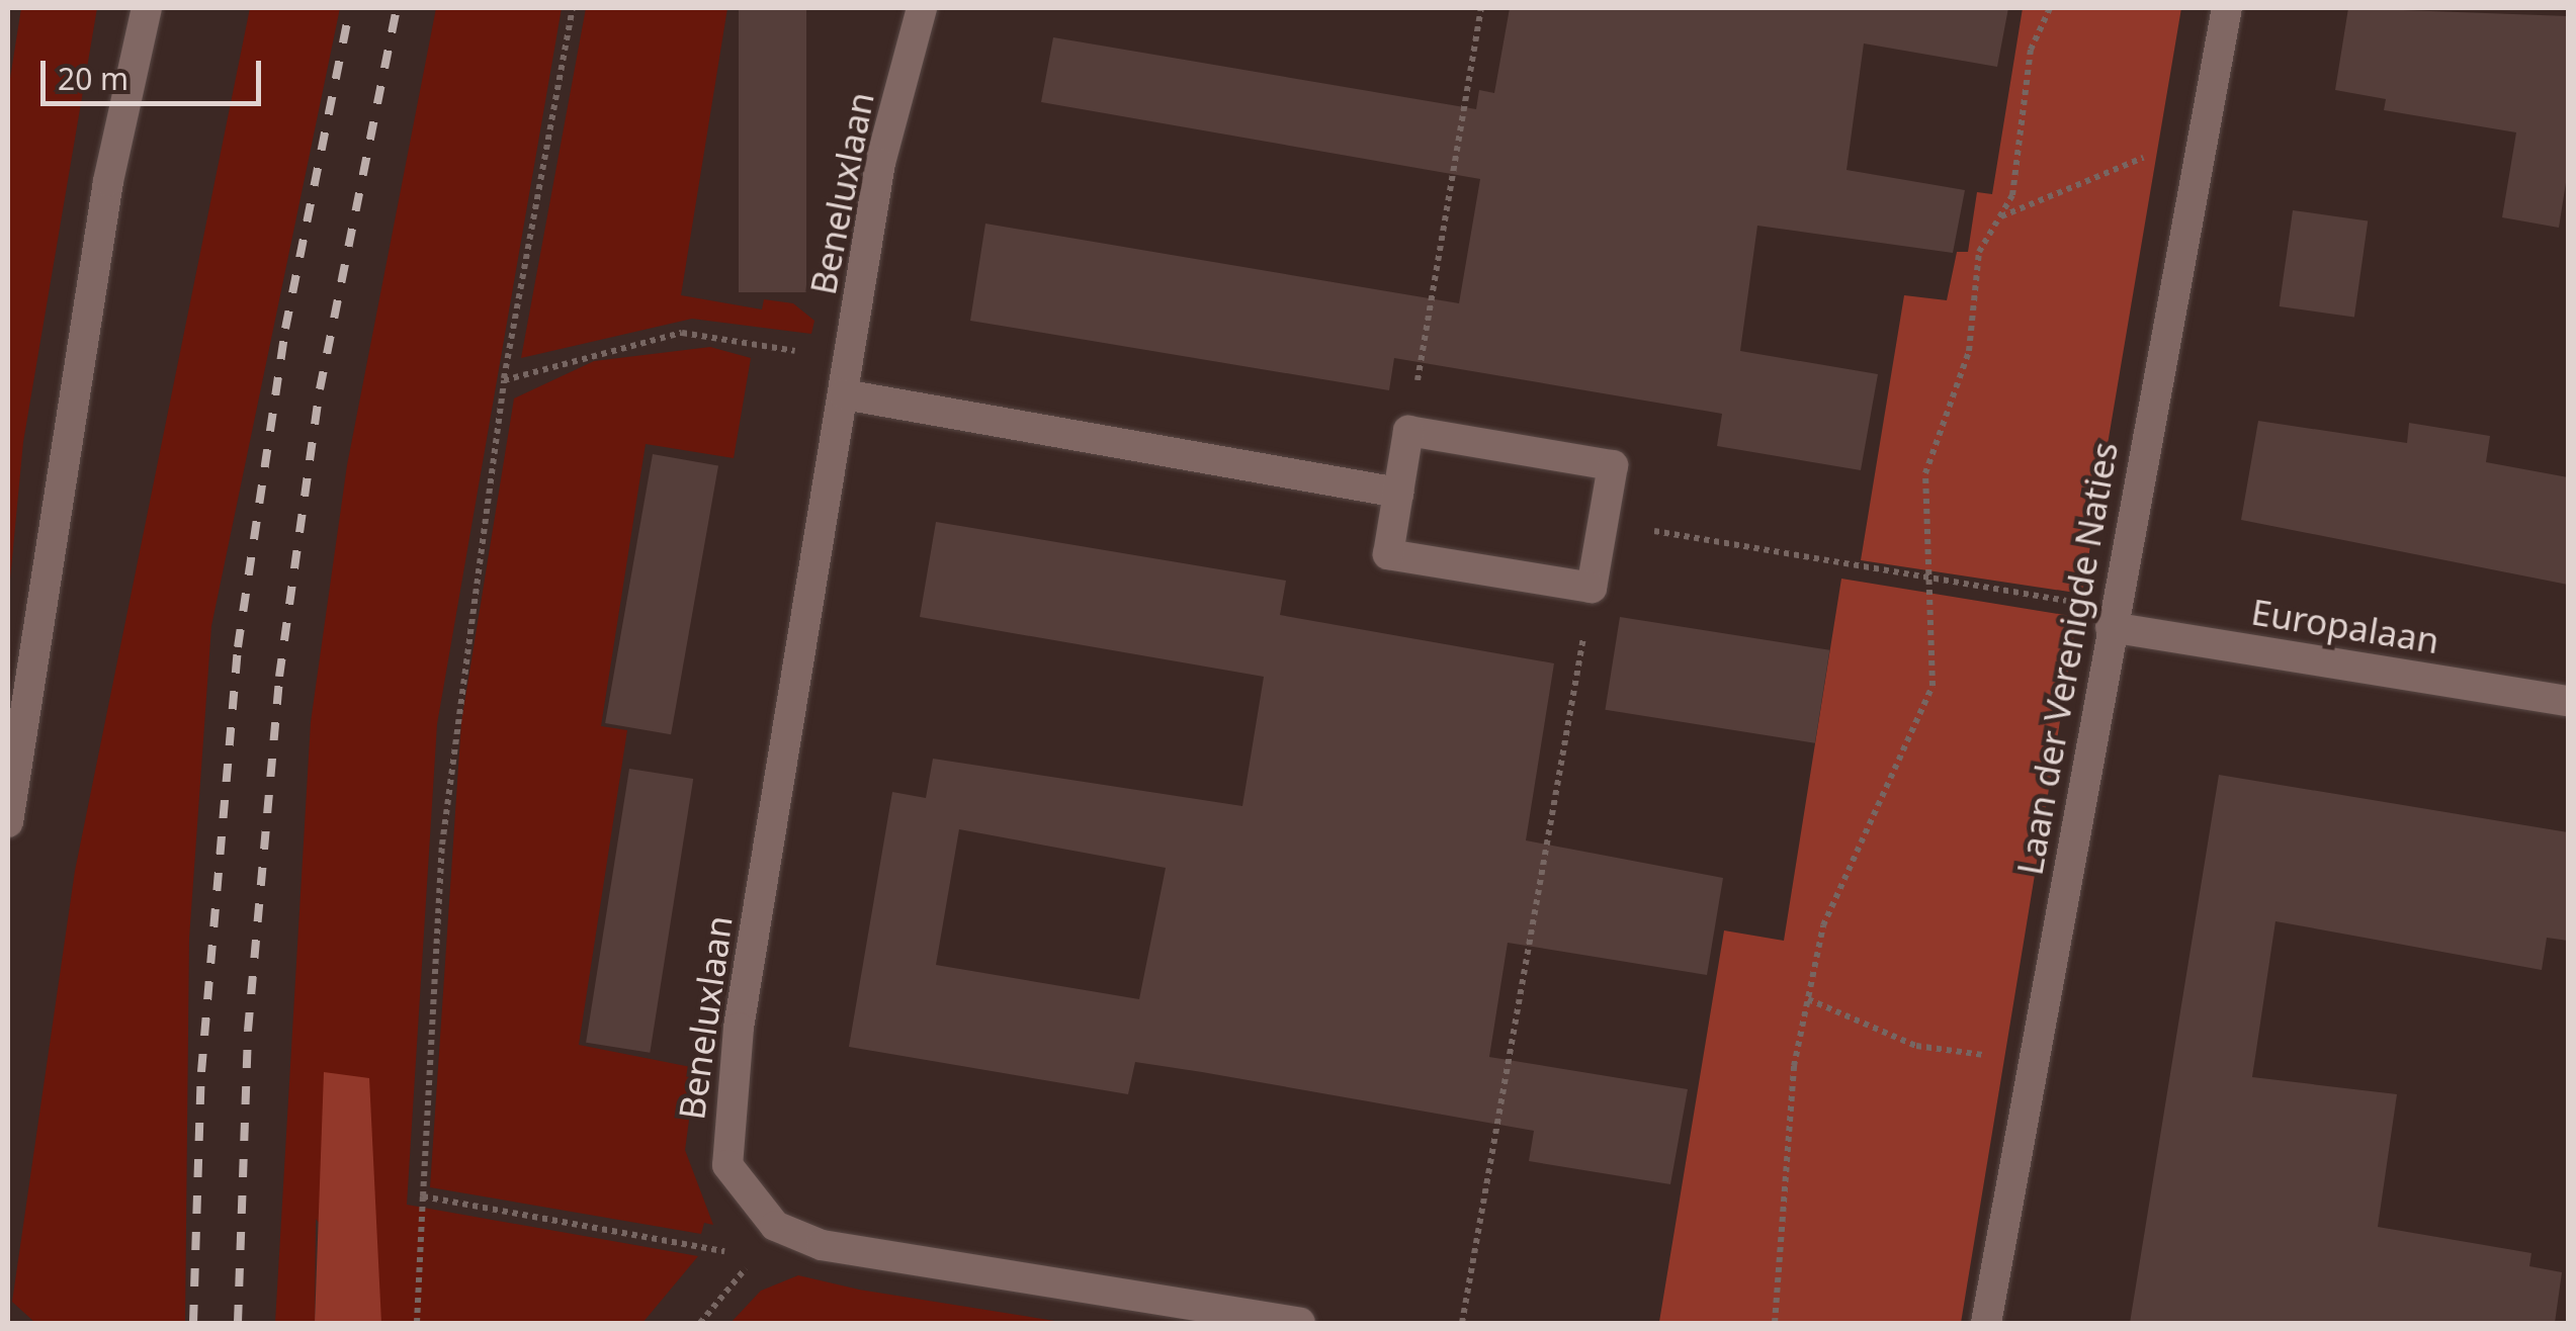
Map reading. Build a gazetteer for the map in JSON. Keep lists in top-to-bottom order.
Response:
{
  "streets": {
    "street": ["Beneluxlaan", "Europalaan", "Laan der Verenigde Naties"]
  },
  "crossings": [
    ["Europalaan", "Laan der Verenigde Naties"]
  ],
  "scale_bar": "20 m"
}
